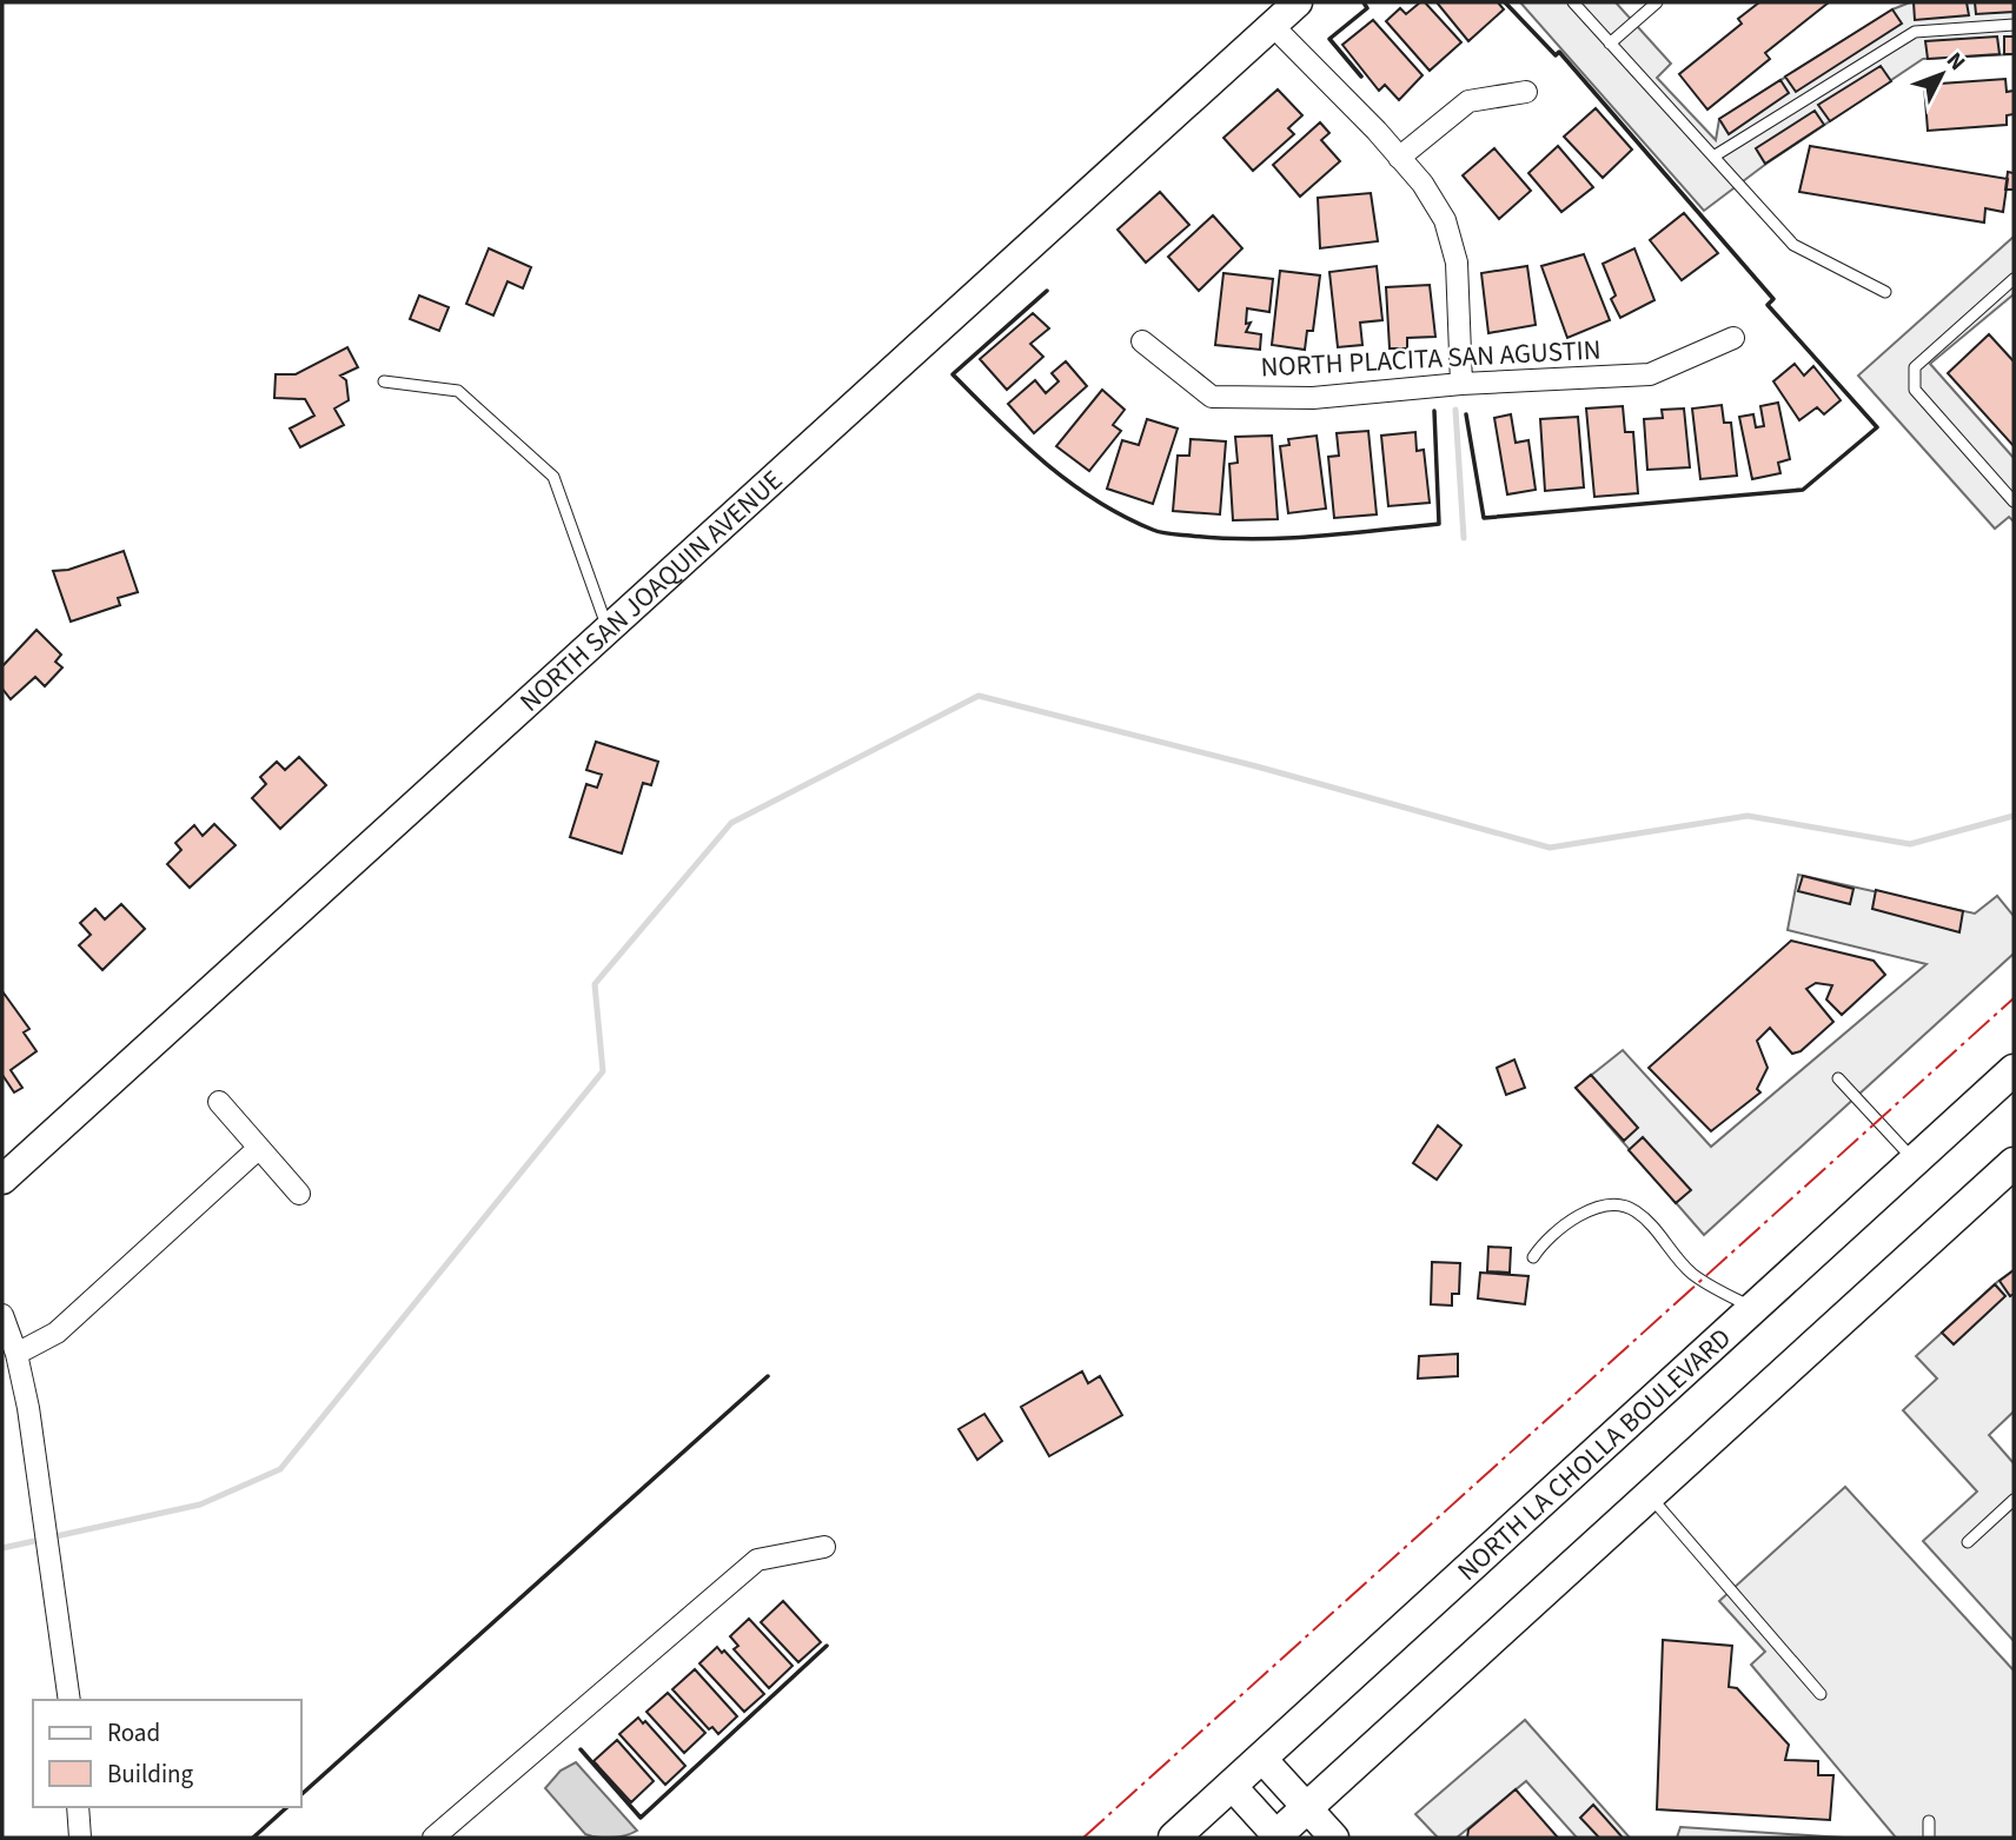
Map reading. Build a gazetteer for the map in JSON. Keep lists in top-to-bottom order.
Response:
{
  "streets": {
    "main road": ["NORTH LA CHOLLA BOULEVARD"],
    "street": ["NORTH PLACITA SAN AGUSTIN", "NORTH SAN JOAQUIN AVENUE"]
  },
  "legend": ["Road", "Building"],
  "north": "top right"
}
